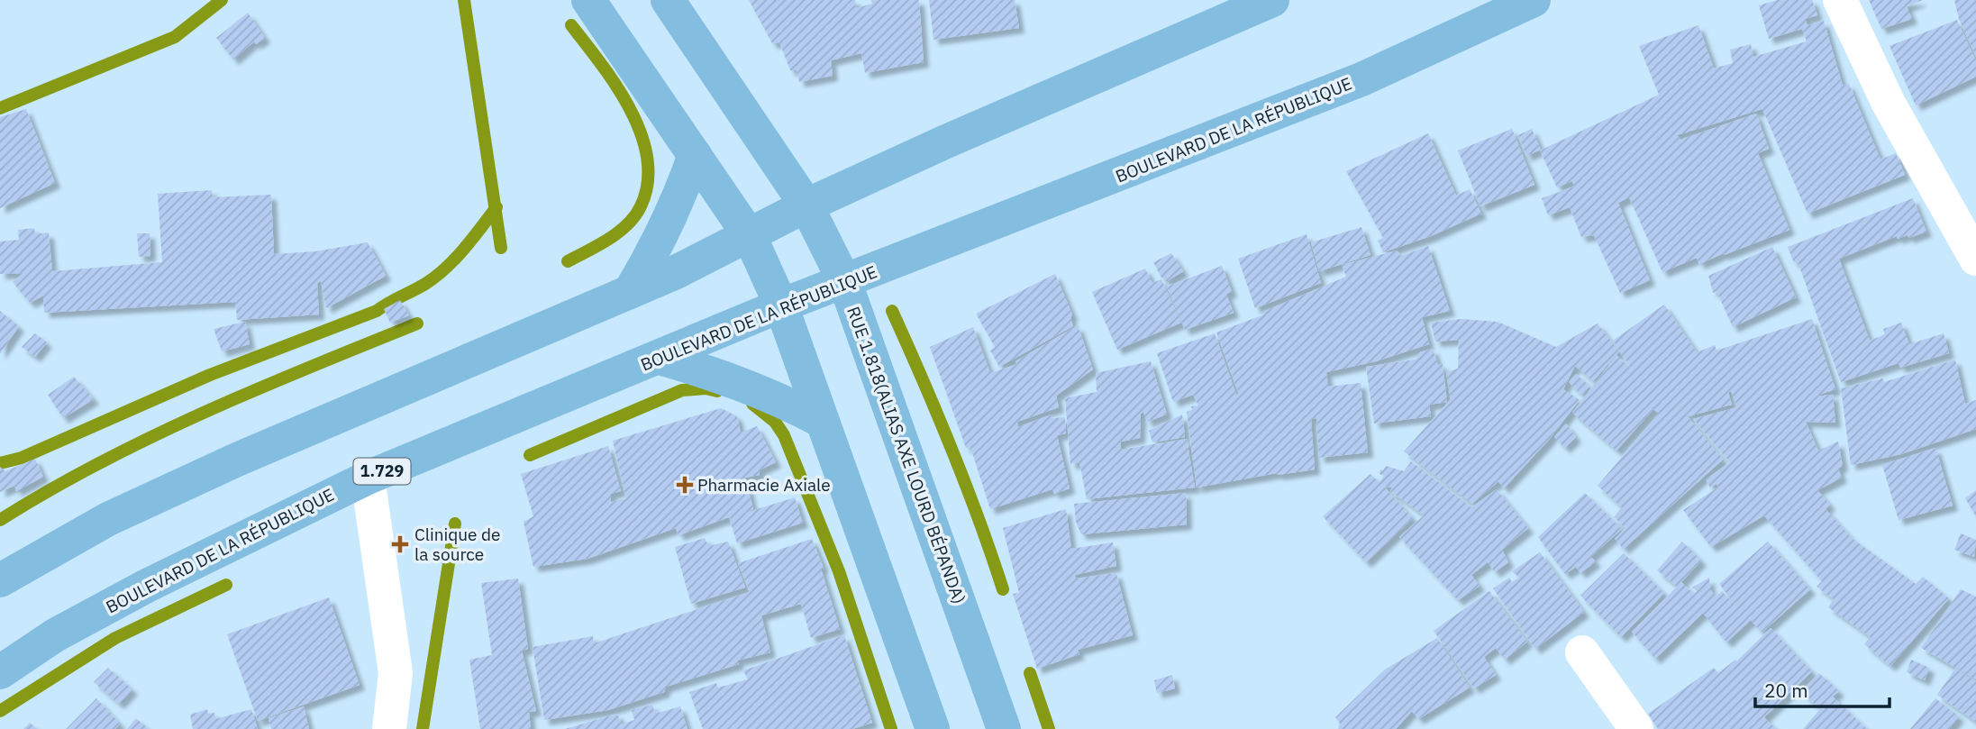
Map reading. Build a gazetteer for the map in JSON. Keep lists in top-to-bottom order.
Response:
{
  "streets": {
    "main road": ["BOULEVARD DE LA RÉPUBLIQUE", "RUE 1.818(ALIAS AXE LOURD BÉPANDA)", "1.729"]
  },
  "crossings": [
    ["BOULEVARD DE LA RÉPUBLIQUE", "RUE 1.818(ALIAS AXE LOURD BÉPANDA)"]
  ],
  "places": {
    "health": ["Pharmacie Axiale", "Clinique de la source"]
  },
  "scale_bar": "20 m"
}
